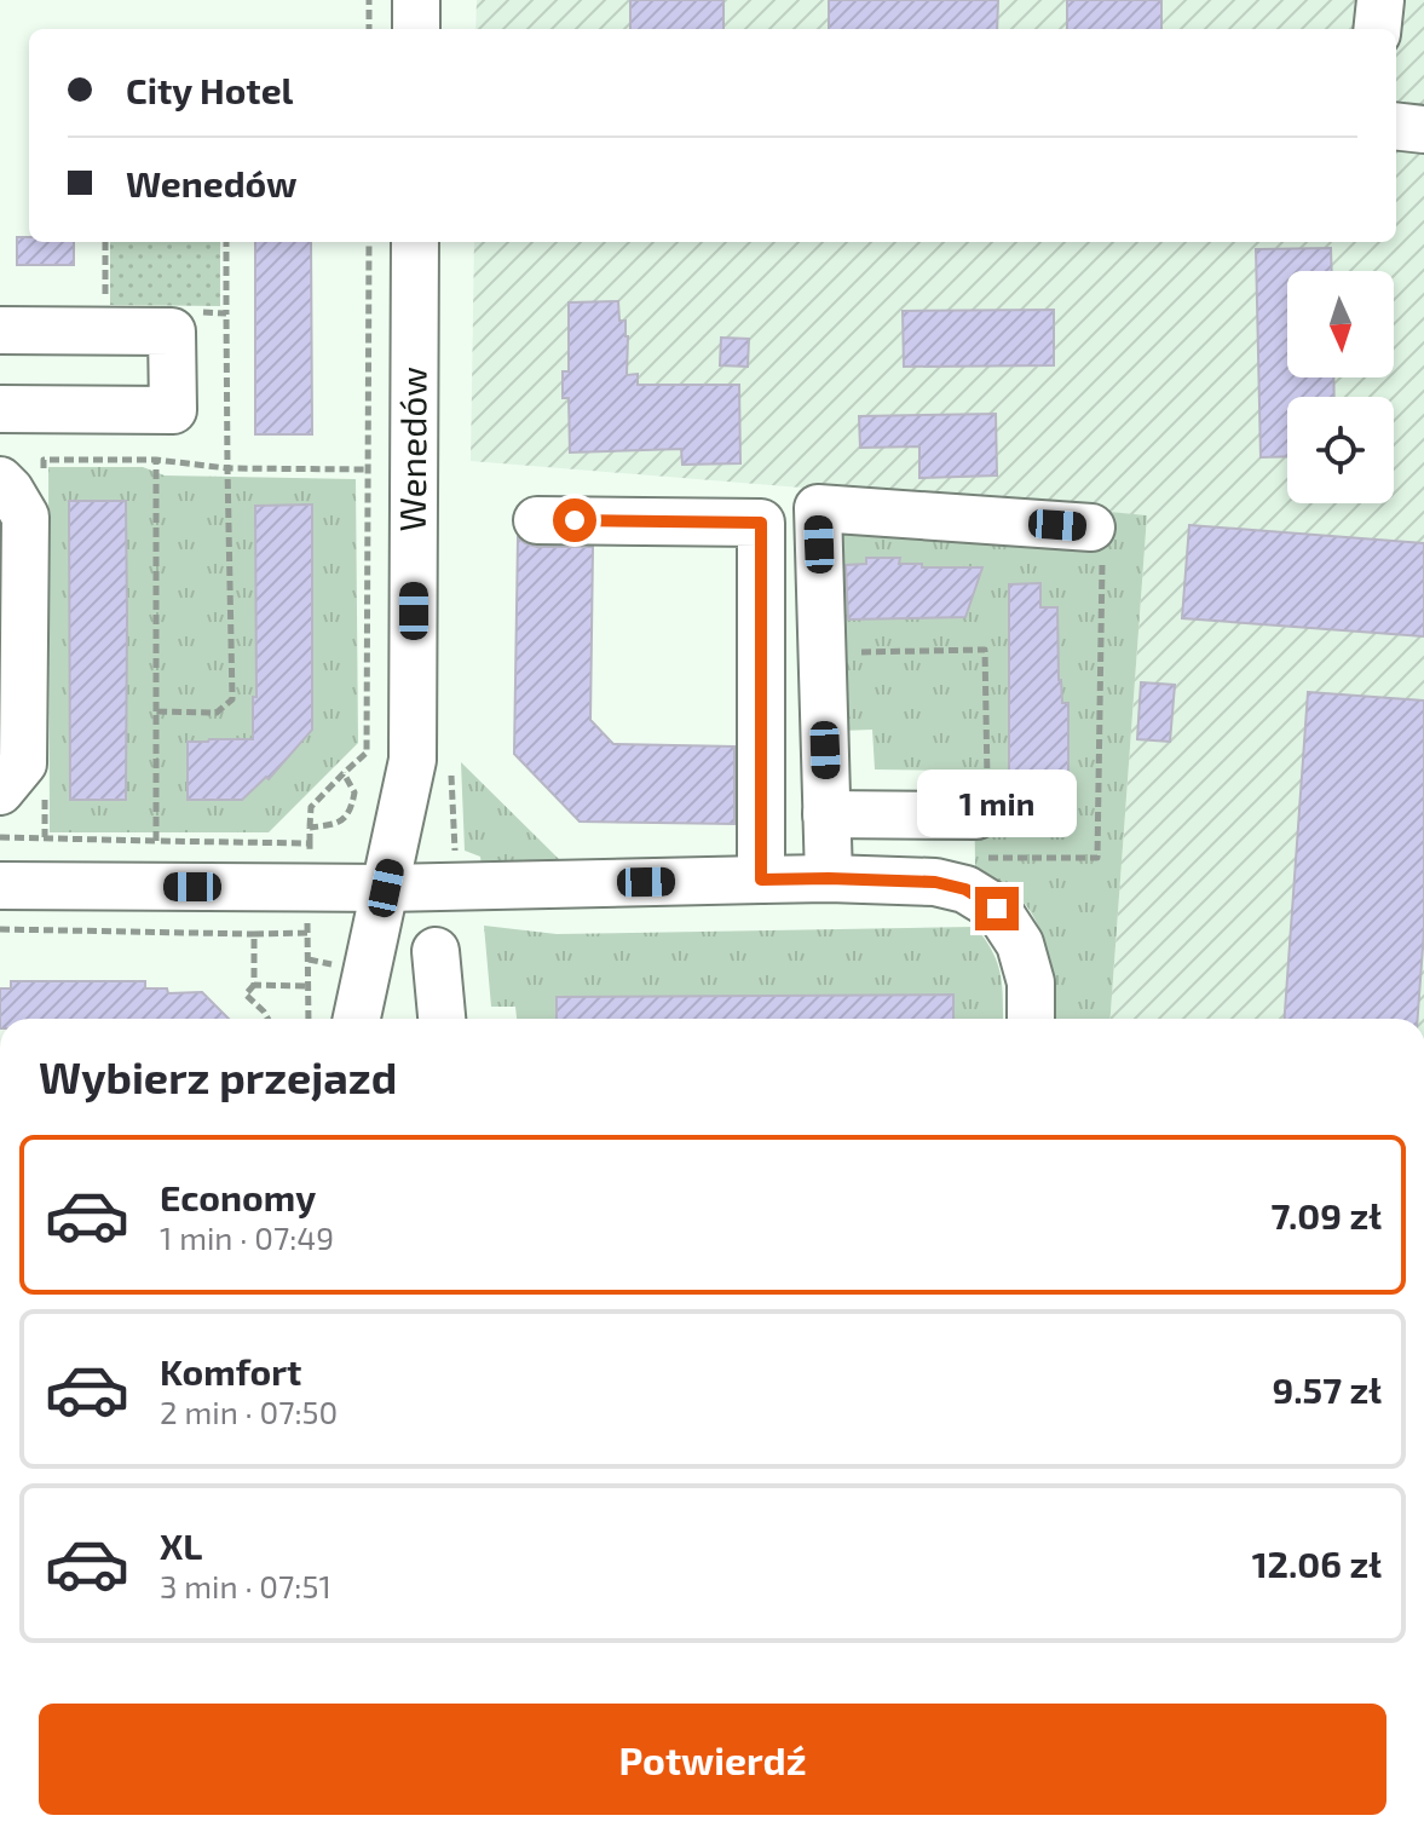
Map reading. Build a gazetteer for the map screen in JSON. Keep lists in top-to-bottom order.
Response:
{
  "streets": {
    "street": ["Wenedów"]
  },
  "north": "bottom",
  "page": {
    "banner": ["City Hotel", "Wenedów"],
    "bubble": "1 min",
    "heading": "Wybierz przejazd",
    "list": [
      {
        "name": "Economy",
        "note": "1 min · 07:49",
        "value": "7.09 zł"
      },
      {
        "name": "Komfort",
        "note": "2 min · 07:50",
        "value": "9.57 zł"
      },
      {
        "name": "XL",
        "note": "3 min · 07:51",
        "value": "12.06 zł"
      }
    ],
    "buttons": "Potwierdź"
  }
}
